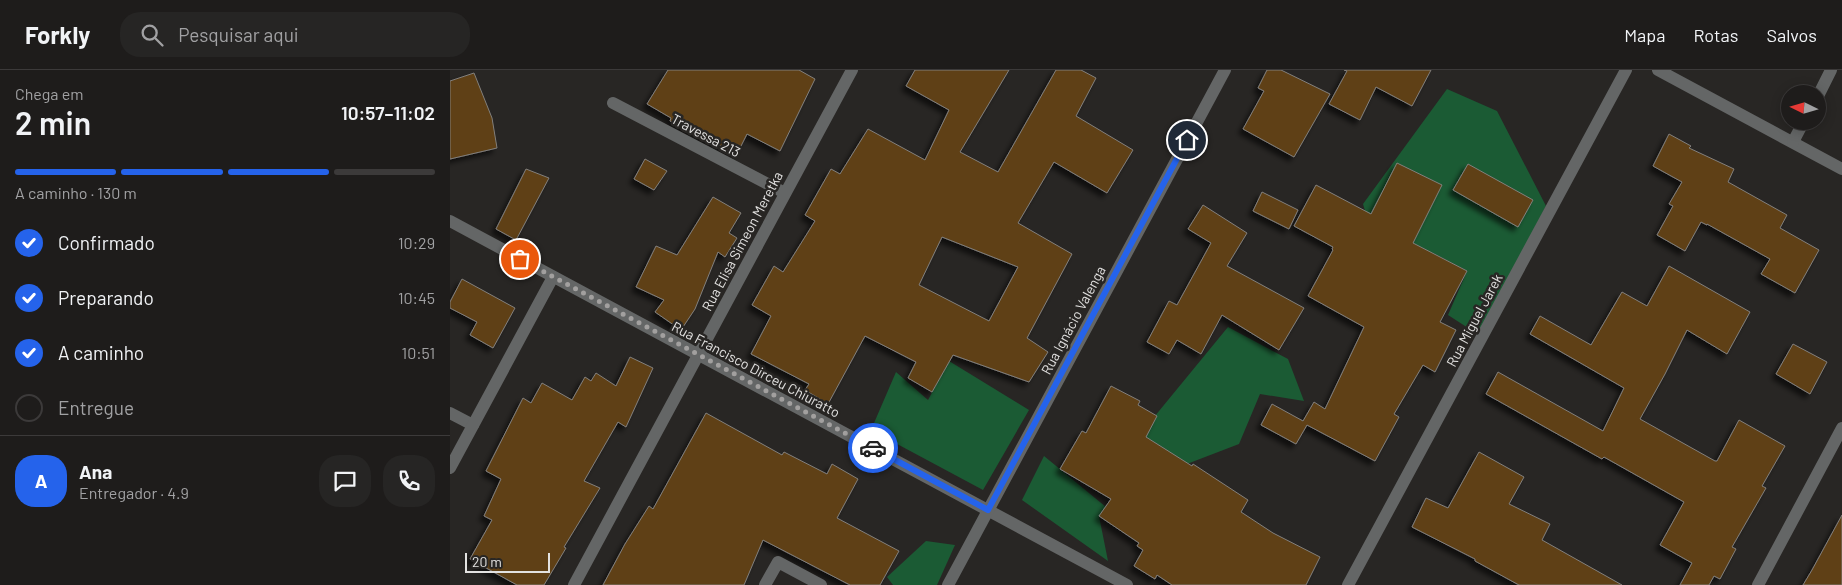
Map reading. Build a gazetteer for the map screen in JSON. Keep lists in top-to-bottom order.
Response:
{
  "streets": {
    "street": [
      "Travessa 213",
      "Rua Elisa Simeon Meretka",
      "Rua Ignácio Valenga",
      "Rua Miguel Jarek",
      "Rua Francisco Dirceu Chiuratto"
    ]
  },
  "crossings": [
    ["Travessa 213", "Rua Elisa Simeon Meretka"],
    ["Rua Elisa Simeon Meretka", "Rua Francisco Dirceu Chiuratto"],
    ["Rua Ignácio Valenga", "Rua Francisco Dirceu Chiuratto"]
  ],
  "scale_bar": "20 m",
  "north": "left",
  "page": {
    "header": "Forkly",
    "search": "Pesquisar aqui",
    "nav": ["Mapa", "Rotas", "Salvos"],
    "heading": ["2 min", "Chega em", "10:57–11:02"],
    "panel": ["Ana", "Entregador · 4.9"],
    "bar": "A caminho · 130 m",
    "list": [
      ["Confirmado", "10:29"],
      ["Preparando", "10:45"],
      ["A caminho", "10:51"],
      "Entregue"
    ],
    "round": "A",
    "scale": "20 m"
  }
}
